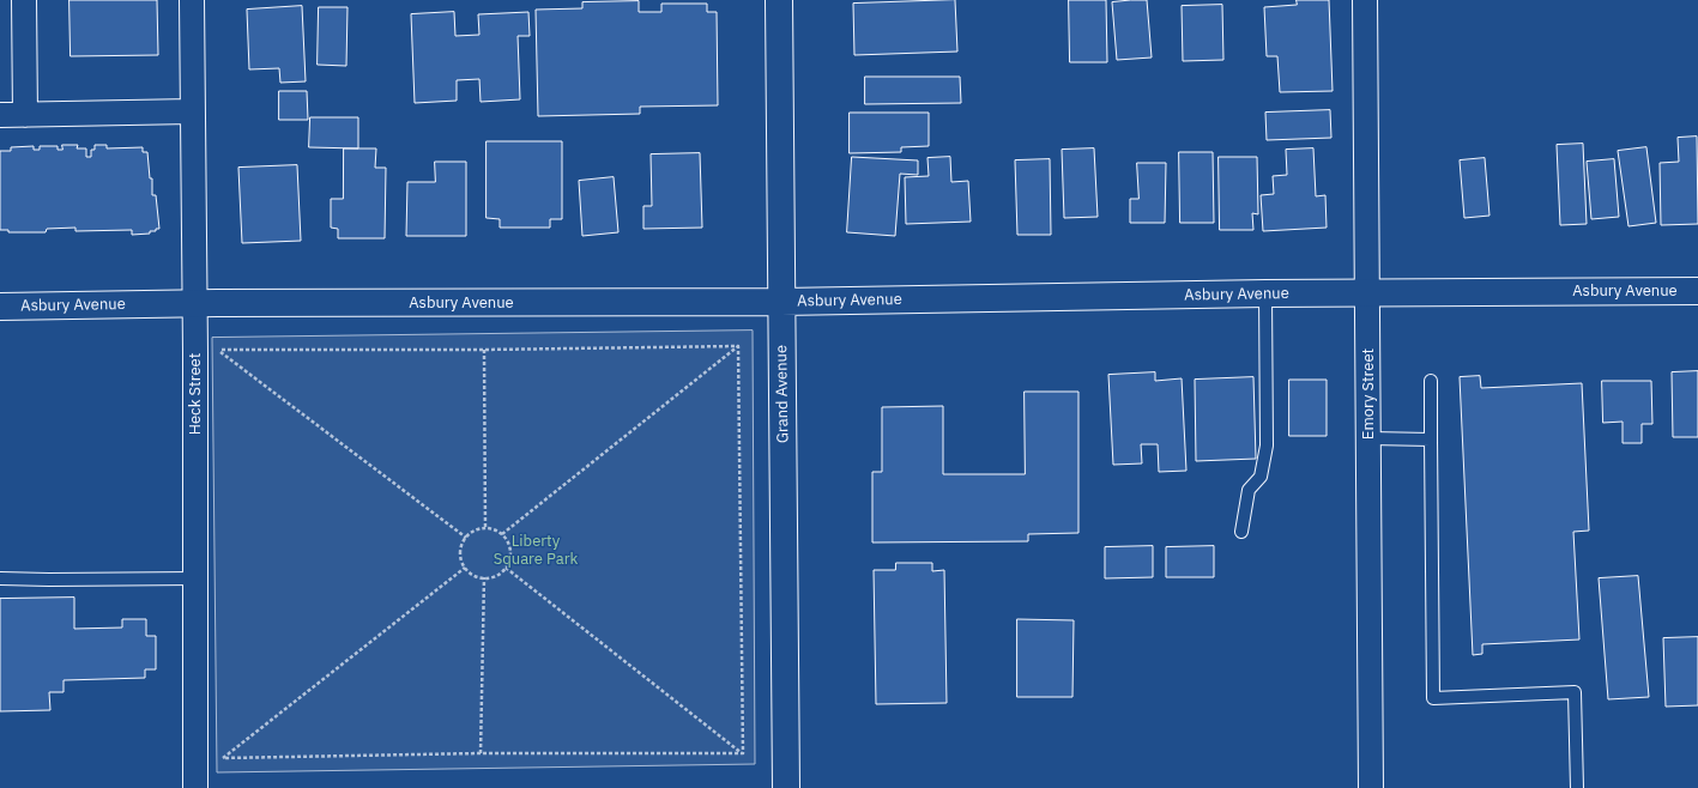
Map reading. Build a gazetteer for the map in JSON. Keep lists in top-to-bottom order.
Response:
{
  "streets": {
    "street": [
      "Asbury Avenue",
      "Heck Street",
      "Grand Avenue",
      "Emory Street"
    ]
  },
  "crossings": [
    ["Asbury Avenue", "Heck Street"],
    ["Asbury Avenue", "Grand Avenue"],
    ["Asbury Avenue", "Emory Street"]
  ],
  "parks": ["Liberty Square Park"]
}
